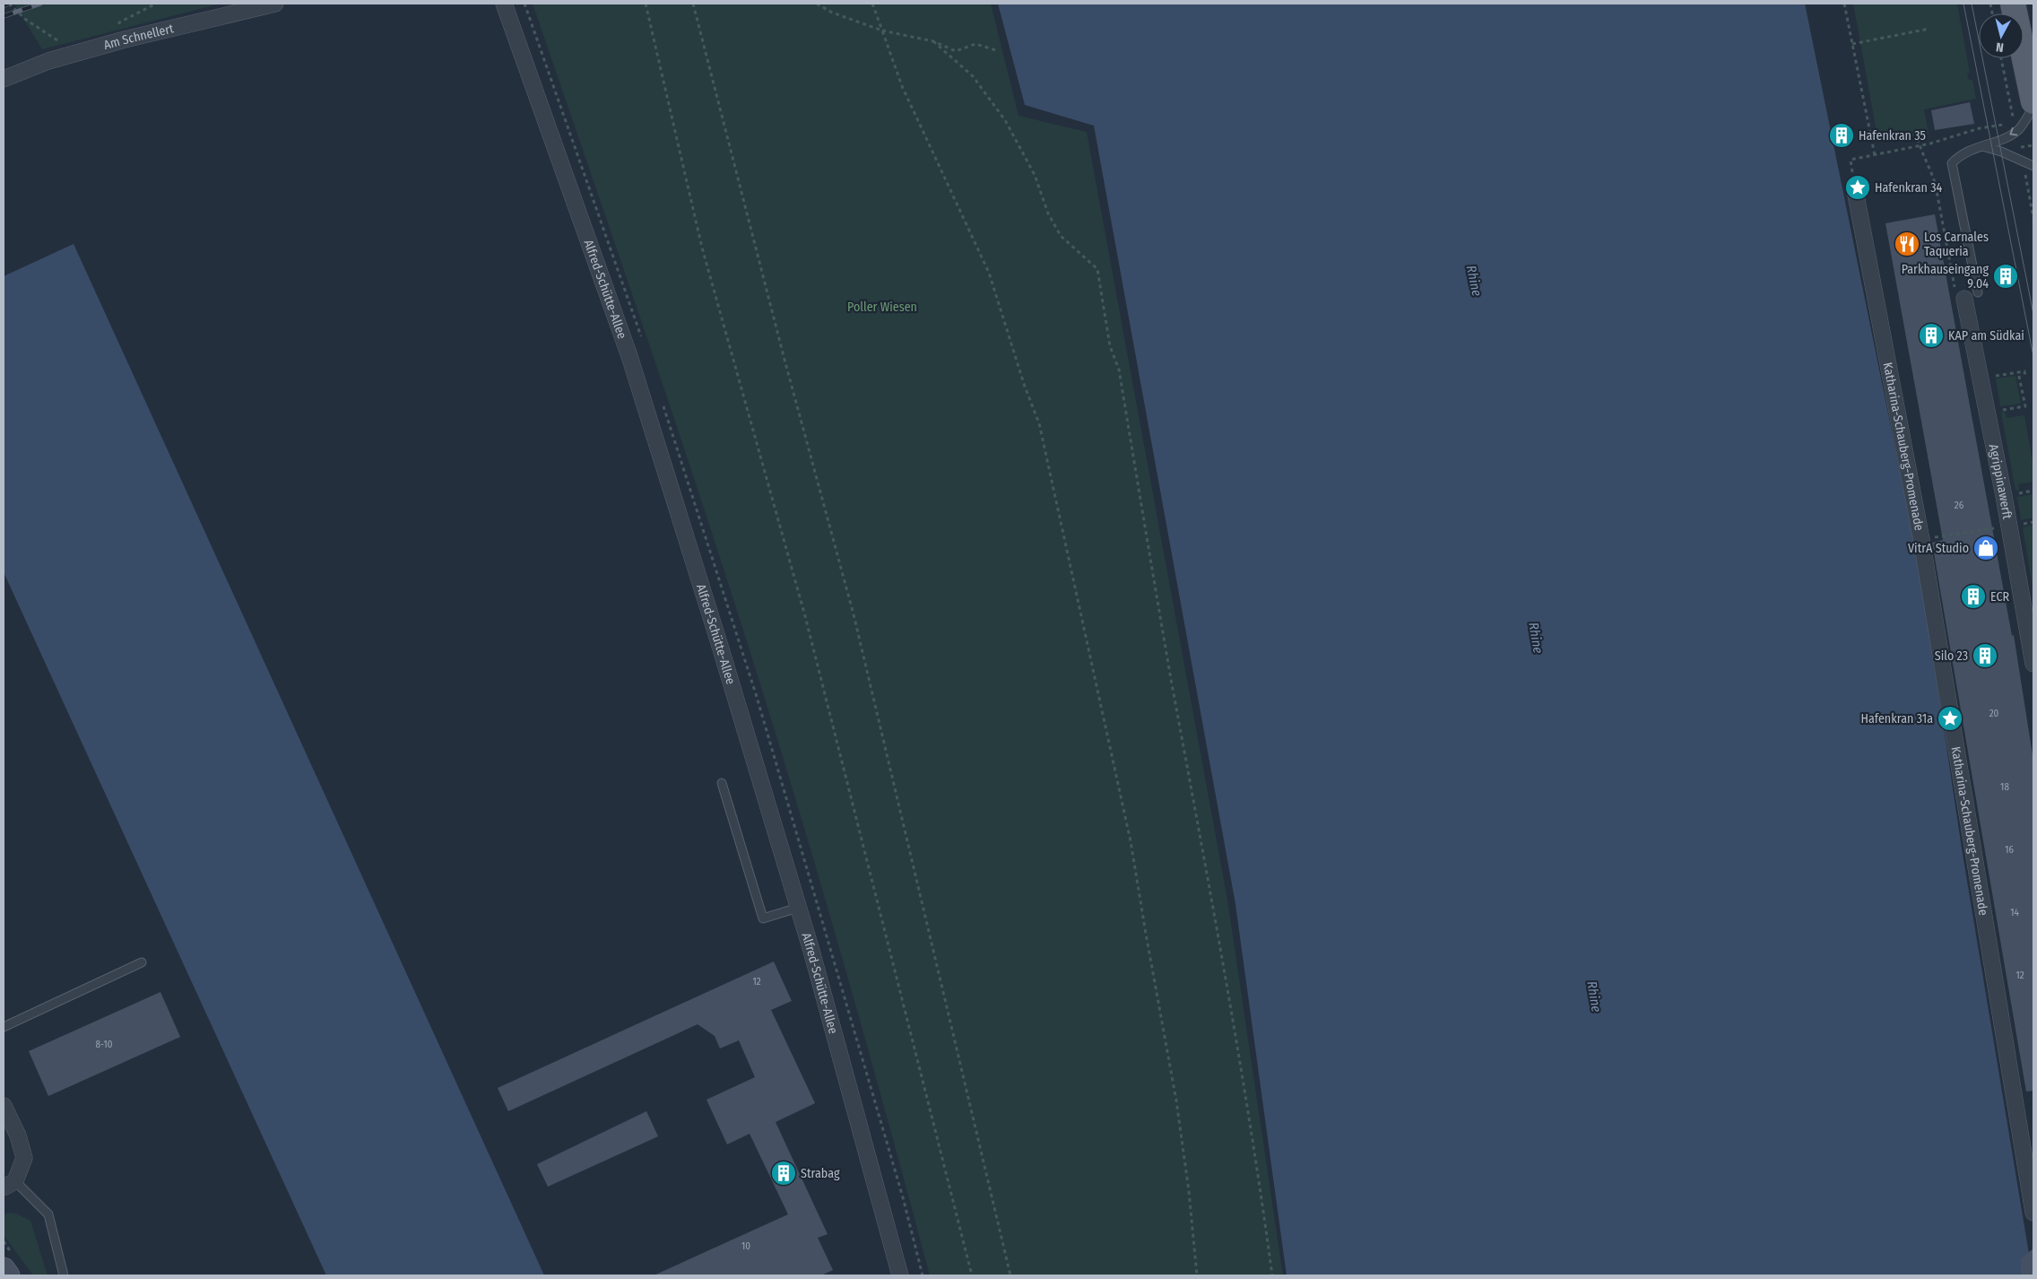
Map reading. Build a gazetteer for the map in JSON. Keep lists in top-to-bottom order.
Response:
{
  "streets": {
    "street": [
      "Am Schnellert",
      "Alfred-Schütte-Allee",
      "Katharina-Schauberg-Promenade",
      "Agrippinawerft"
    ]
  },
  "water": ["Rhine"],
  "parks": ["Poller Wiesen"],
  "places": {
    "building": [
      "Hafenkran 35",
      "Parkhauseingang 9.04",
      "KAP am Südkai",
      "ECR",
      "Silo 23",
      "Strabag"
    ],
    "place": ["Hafenkran 34", "Hafenkran 31a"],
    "restaurant": ["Los Carnales Taqueria"],
    "shop": ["VitrA Studio"]
  },
  "house_numbers": [
    "26",
    "20",
    "18",
    "16",
    "14",
    "12",
    "12",
    "8-10",
    "10"
  ],
  "north": "bottom"
}
